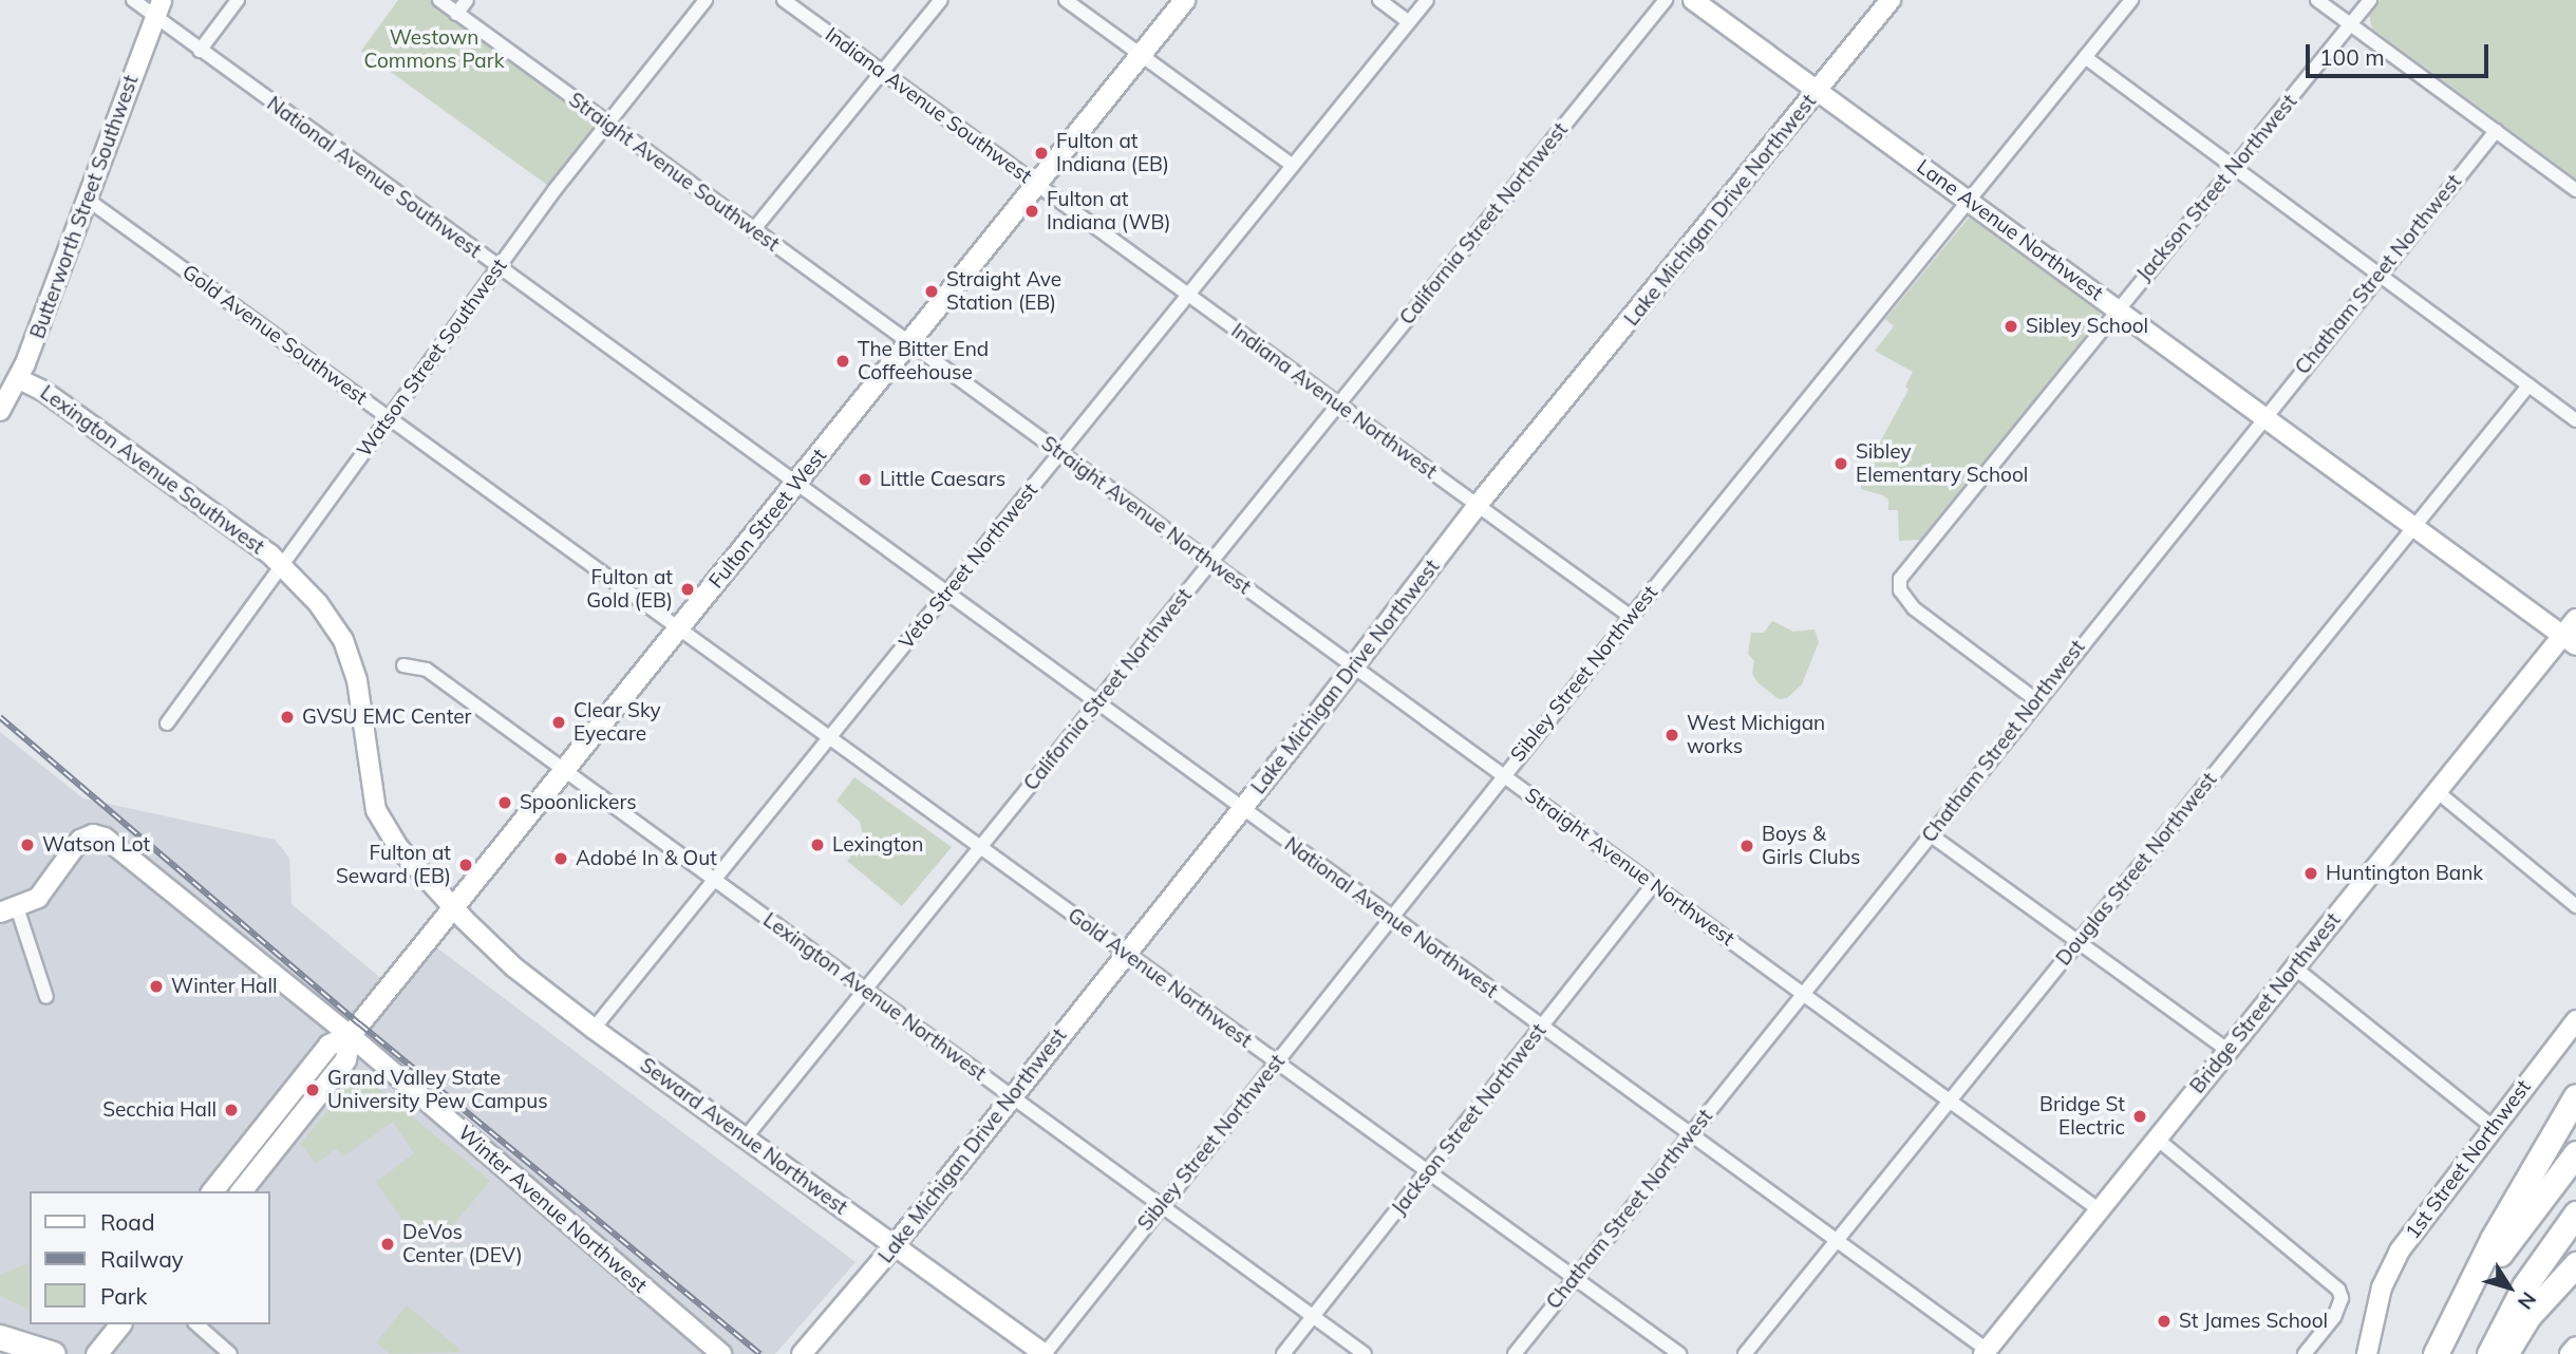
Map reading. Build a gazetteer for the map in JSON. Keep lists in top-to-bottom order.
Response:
{
  "streets": {
    "main road": ["Fulton Street West"],
    "street": [
      "Indiana Avenue Southwest",
      "Straight Avenue Southwest",
      "National Avenue Southwest",
      "Jackson Street Northwest",
      "Butterworth Street Southwest",
      "Lake Michigan Drive Northwest",
      "California Street Northwest",
      "Lane Avenue Northwest",
      "Chatham Street Northwest",
      "Gold Avenue Southwest",
      "Watson Street Southwest",
      "Indiana Avenue Northwest",
      "Lexington Avenue Southwest",
      "Straight Avenue Northwest",
      "Veto Street Northwest",
      "Sibley Street Northwest",
      "Douglas Street Northwest",
      "National Avenue Northwest",
      "Gold Avenue Northwest",
      "Lexington Avenue Northwest",
      "Bridge Street Northwest",
      "Seward Avenue Northwest",
      "1st Street Northwest",
      "Winter Avenue Northwest"
    ]
  },
  "crossings": [
    ["Indiana Avenue Southwest", "Indiana Avenue Northwest"],
    ["Indiana Avenue Southwest", "Fulton Street West"],
    ["Straight Avenue Southwest", "Watson Street Southwest"],
    ["Straight Avenue Southwest", "Straight Avenue Northwest"],
    ["Straight Avenue Southwest", "Fulton Street West"],
    ["National Avenue Southwest", "Butterworth Street Southwest"],
    ["National Avenue Southwest", "Watson Street Southwest"],
    ["National Avenue Southwest", "Fulton Street West"],
    ["National Avenue Southwest", "National Avenue Northwest"],
    ["Jackson Street Northwest", "Lane Avenue Northwest"],
    ["Jackson Street Northwest", "Chatham Street Northwest"],
    ["Jackson Street Northwest", "Straight Avenue Northwest"],
    ["Jackson Street Northwest", "National Avenue Northwest"],
    ["Jackson Street Northwest", "Gold Avenue Northwest"],
    ["Jackson Street Northwest", "Lexington Avenue Northwest"],
    ["Butterworth Street Southwest", "Gold Avenue Southwest"],
    ["Butterworth Street Southwest", "Lexington Avenue Southwest"],
    ["Lake Michigan Drive Northwest", "Lane Avenue Northwest"],
    ["Lake Michigan Drive Northwest", "Indiana Avenue Northwest"],
    ["Lake Michigan Drive Northwest", "Straight Avenue Northwest"],
    ["Lake Michigan Drive Northwest", "National Avenue Northwest"],
    ["Lake Michigan Drive Northwest", "Gold Avenue Northwest"],
    ["Lake Michigan Drive Northwest", "Lexington Avenue Northwest"],
    ["Lake Michigan Drive Northwest", "Seward Avenue Northwest"],
    ["California Street Northwest", "Indiana Avenue Northwest"],
    ["California Street Northwest", "Straight Avenue Northwest"],
    ["California Street Northwest", "National Avenue Northwest"],
    ["California Street Northwest", "Gold Avenue Northwest"],
    ["California Street Northwest", "Lexington Avenue Northwest"],
    ["California Street Northwest", "Seward Avenue Northwest"],
    ["Lane Avenue Northwest", "Chatham Street Northwest"],
    ["Lane Avenue Northwest", "Sibley Street Northwest"],
    ["Lane Avenue Northwest", "Douglas Street Northwest"],
    ["Lane Avenue Northwest", "Bridge Street Northwest"],
    ["Chatham Street Northwest", "Straight Avenue Northwest"],
    ["Chatham Street Northwest", "National Avenue Northwest"],
    ["Chatham Street Northwest", "Gold Avenue Northwest"],
    ["Gold Avenue Southwest", "Watson Street Southwest"],
    ["Gold Avenue Southwest", "Fulton Street West"],
    ["Gold Avenue Southwest", "Gold Avenue Northwest"],
    ["Watson Street Southwest", "Lexington Avenue Southwest"],
    ["Indiana Avenue Northwest", "Fulton Street West"],
    ["Indiana Avenue Northwest", "Veto Street Northwest"],
    ["Indiana Avenue Northwest", "Sibley Street Northwest"],
    ["Lexington Avenue Southwest", "Fulton Street West"],
    ["Lexington Avenue Southwest", "Seward Avenue Northwest"],
    ["Straight Avenue Northwest", "Fulton Street West"],
    ["Straight Avenue Northwest", "Veto Street Northwest"],
    ["Straight Avenue Northwest", "Sibley Street Northwest"],
    ["Straight Avenue Northwest", "Douglas Street Northwest"],
    ["Straight Avenue Northwest", "Bridge Street Northwest"],
    ["Fulton Street West", "National Avenue Northwest"],
    ["Fulton Street West", "Gold Avenue Northwest"],
    ["Fulton Street West", "Lexington Avenue Northwest"],
    ["Fulton Street West", "Seward Avenue Northwest"],
    ["Fulton Street West", "Winter Avenue Northwest"],
    ["Veto Street Northwest", "National Avenue Northwest"],
    ["Veto Street Northwest", "Gold Avenue Northwest"],
    ["Veto Street Northwest", "Lexington Avenue Northwest"],
    ["Veto Street Northwest", "Seward Avenue Northwest"],
    ["Sibley Street Northwest", "National Avenue Northwest"],
    ["Sibley Street Northwest", "Gold Avenue Northwest"],
    ["Sibley Street Northwest", "Lexington Avenue Northwest"],
    ["Sibley Street Northwest", "Seward Avenue Northwest"],
    ["Douglas Street Northwest", "National Avenue Northwest"],
    ["National Avenue Northwest", "Bridge Street Northwest"]
  ],
  "parks": ["Westown Commons Park"],
  "places": [
    "Fulton at Indiana (EB)",
    "Fulton at Indiana (WB)",
    "Straight Ave Station (EB)",
    "Sibley School",
    "The Bitter End Coffeehouse",
    "Sibley Elementary School",
    "Little Caesars",
    "Fulton at Gold (EB)",
    "GVSU EMC Center",
    "Clear Sky Eyecare",
    "West Michigan works",
    "Spoonlickers",
    "Watson Lot",
    "Lexington",
    "Boys & Girls Clubs",
    "Adobé In & Out",
    "Fulton at Seward (EB)",
    "Huntington Bank",
    "Winter Hall",
    "Grand Valley State University Pew Campus",
    "Secchia Hall",
    "Bridge St Electric",
    "DeVos Center (DEV)",
    "St James School"
  ],
  "legend": ["Road", "Railway", "Park"],
  "scale_bar": "100 m",
  "north": "bottom right"
}
